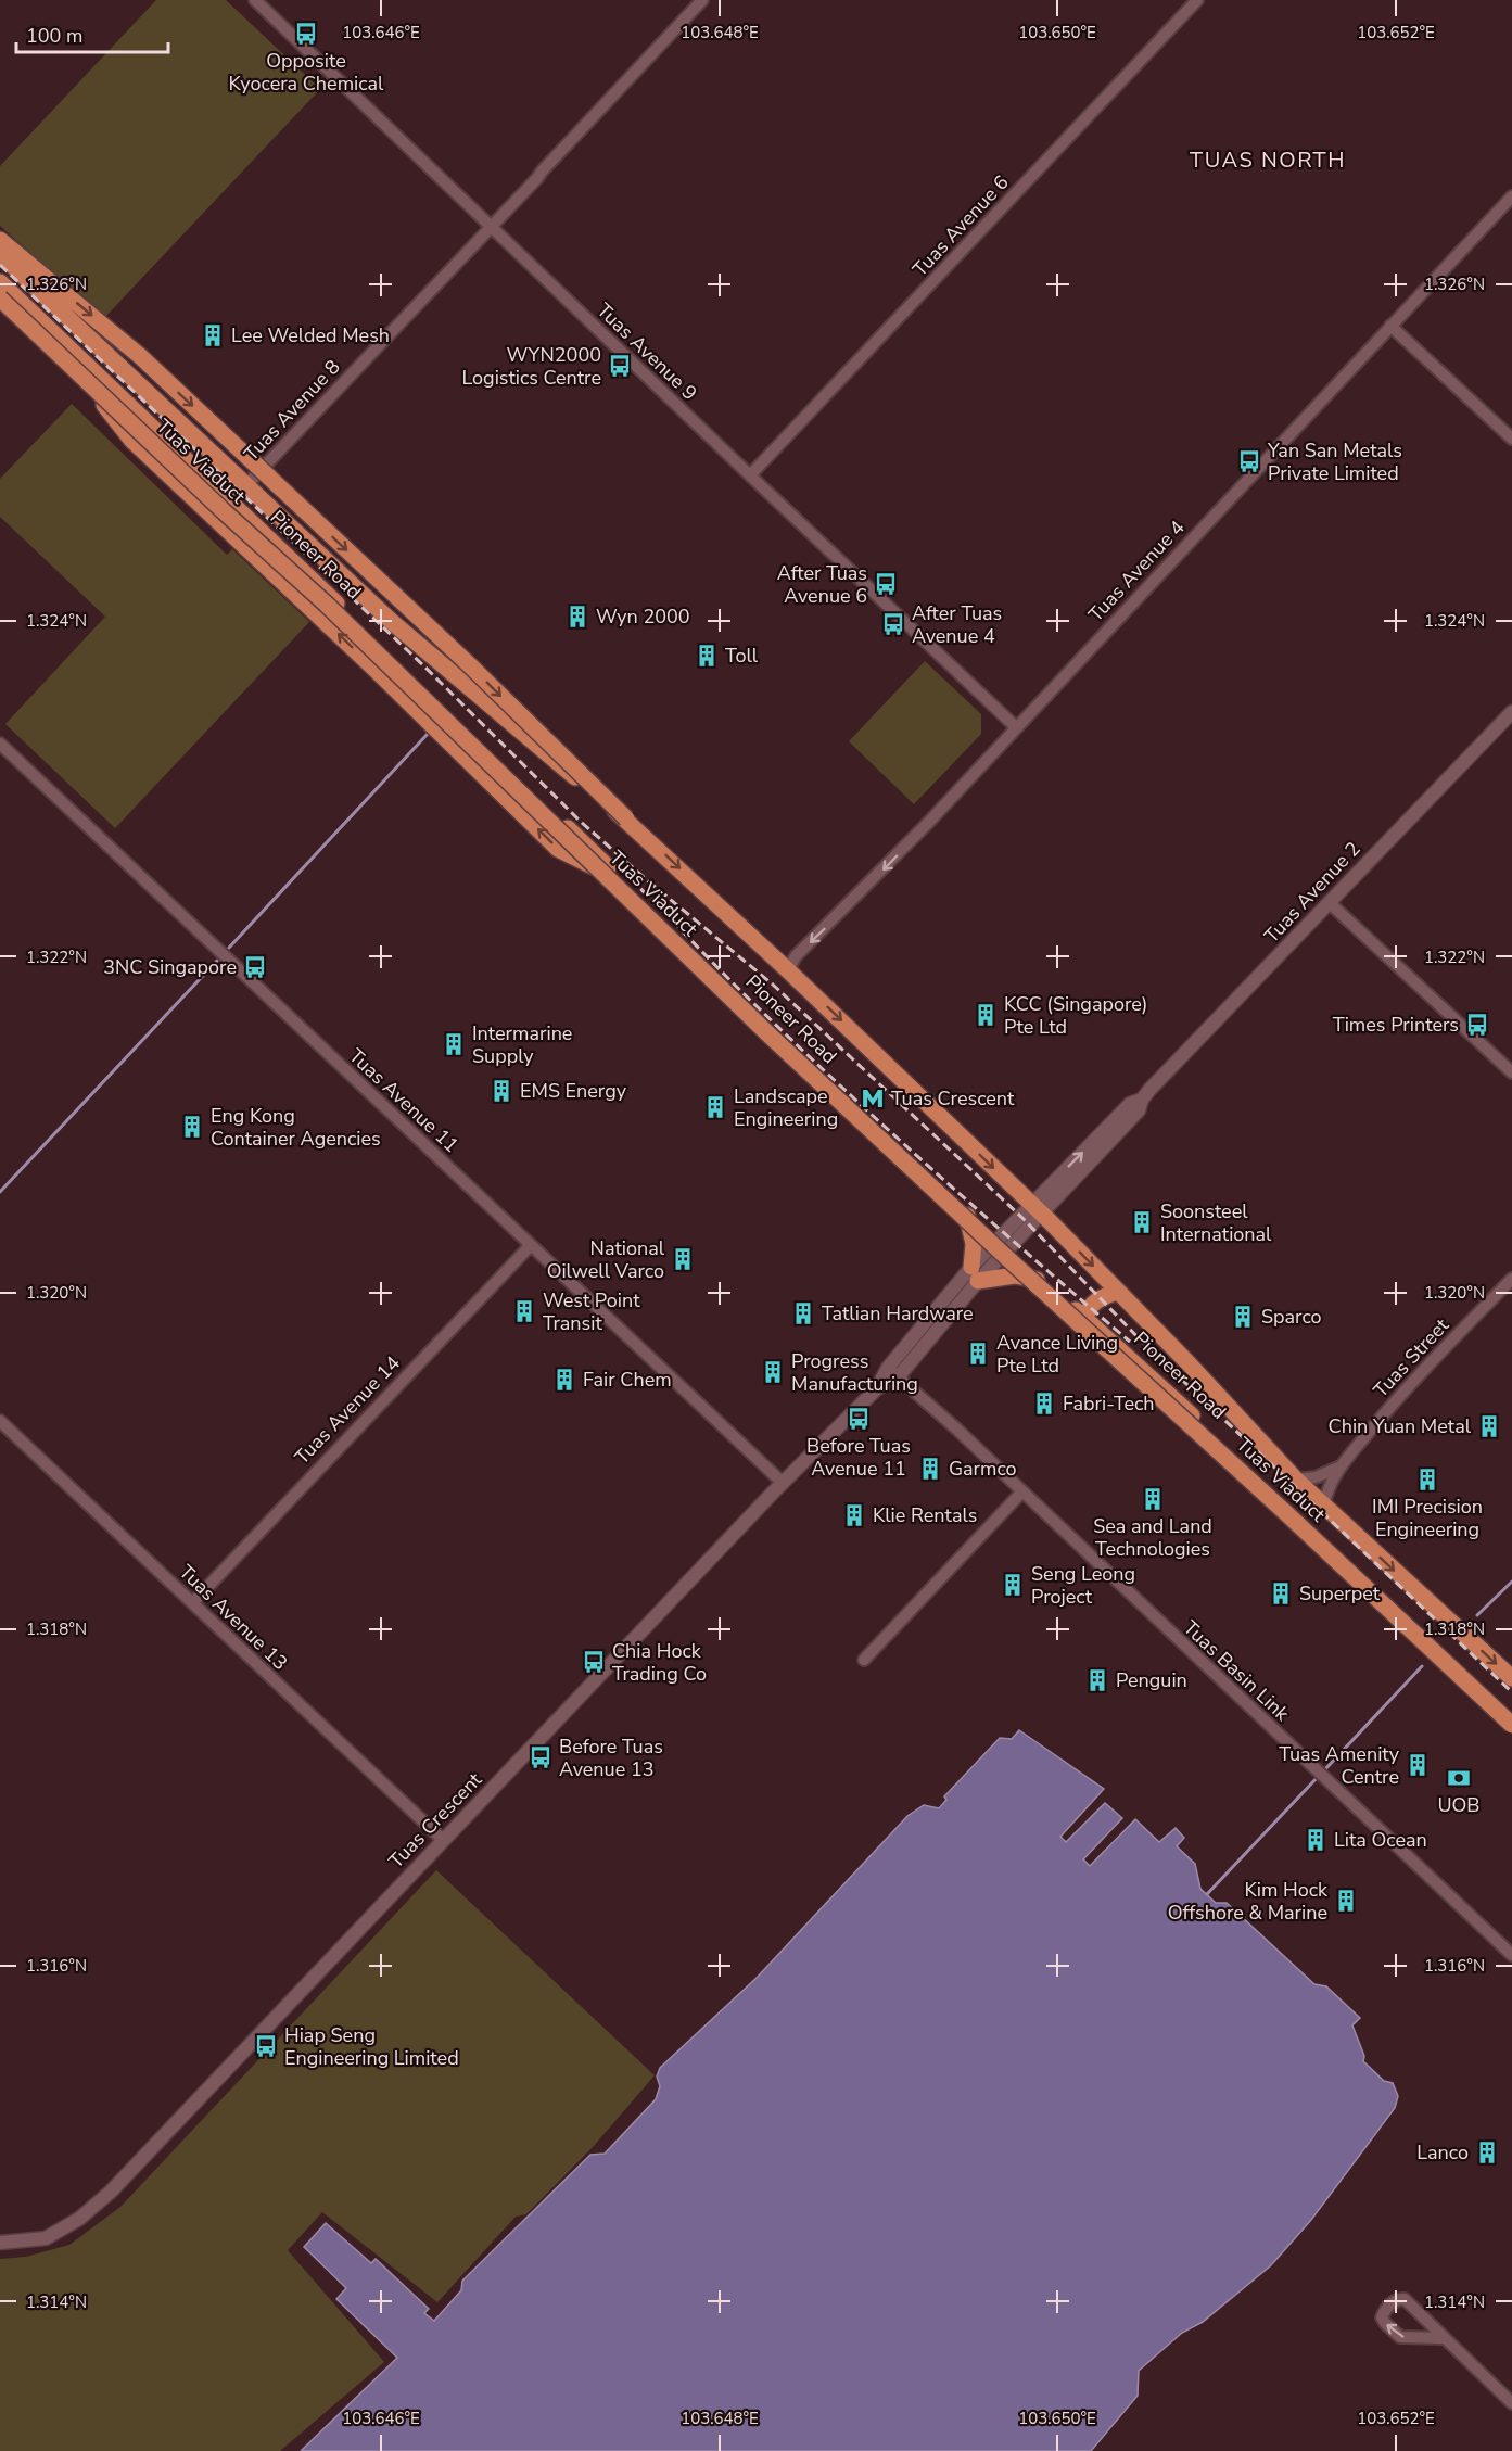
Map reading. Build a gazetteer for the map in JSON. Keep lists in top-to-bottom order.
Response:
{
  "streets": {
    "main road": ["Tuas Viaduct", "Pioneer Road"],
    "street": [
      "Tuas Avenue 6",
      "Tuas Avenue 9",
      "Tuas Avenue 8",
      "Tuas Avenue 4",
      "Tuas Avenue 2",
      "Tuas Avenue 11",
      "Tuas Street",
      "Tuas Avenue 14",
      "Tuas Avenue 13",
      "Tuas Basin Link",
      "Tuas Crescent"
    ]
  },
  "crossings": [
    ["Tuas Avenue 6", "Tuas Avenue 9"],
    ["Tuas Avenue 9", "Tuas Avenue 8"],
    ["Tuas Avenue 9", "Tuas Avenue 4"],
    ["Tuas Avenue 8", "Pioneer Road"],
    ["Pioneer Road", "Tuas Avenue 4"],
    ["Pioneer Road", "Tuas Avenue 2"],
    ["Pioneer Road", "Tuas Street"],
    ["Pioneer Road", "Tuas Crescent"],
    ["Tuas Avenue 2", "Tuas Crescent"],
    ["Tuas Avenue 11", "Tuas Avenue 14"],
    ["Tuas Avenue 11", "Tuas Crescent"],
    ["Tuas Avenue 14", "Tuas Avenue 13"],
    ["Tuas Avenue 13", "Tuas Crescent"],
    ["Tuas Basin Link", "Tuas Crescent"]
  ],
  "districts": ["TUAS NORTH"],
  "places": {
    "bus stop": [
      "Opposite Kyocera Chemical",
      "WYN2000 Logistics Centre",
      "Yan San Metals Private Limited",
      "After Tuas Avenue 6",
      "After Tuas Avenue 4",
      "3NC Singapore",
      "Times Printers",
      "Before Tuas Avenue 11",
      "Chia Hock Trading Co",
      "Before Tuas Avenue 13",
      "Hiap Seng Engineering Limited"
    ],
    "building": [
      "Lee Welded Mesh",
      "Wyn 2000",
      "Toll",
      "KCC (Singapore) Pte Ltd",
      "Intermarine Supply",
      "EMS Energy",
      "Landscape Engineering",
      "Eng Kong Container Agencies",
      "Soonsteel International",
      "National Oilwell Varco",
      "West Point Transit",
      "Tatlian Hardware",
      "Sparco",
      "Avance Living Pte Ltd",
      "Progress Manufacturing",
      "Fair Chem",
      "Fabri-Tech",
      "Chin Yuan Metal",
      "Garmco",
      "IMI Precision Engineering",
      "Sea and Land Technologies",
      "Klie Rentals",
      "Seng Leong Project",
      "Superpet",
      "Penguin",
      "Tuas Amenity Centre",
      "Lita Ocean",
      "Kim Hock Offshore & Marine",
      "Lanco"
    ],
    "metro station": ["Tuas Crescent"],
    "bank": ["UOB"]
  },
  "scale_bar": "100 m",
  "coordinates": [
    "103.646°E",
    "103.648°E",
    "103.650°E",
    "103.652°E",
    "1.326°N",
    "1.324°N",
    "1.322°N",
    "1.320°N",
    "1.318°N",
    "1.316°N",
    "1.314°N"
  ]
}
